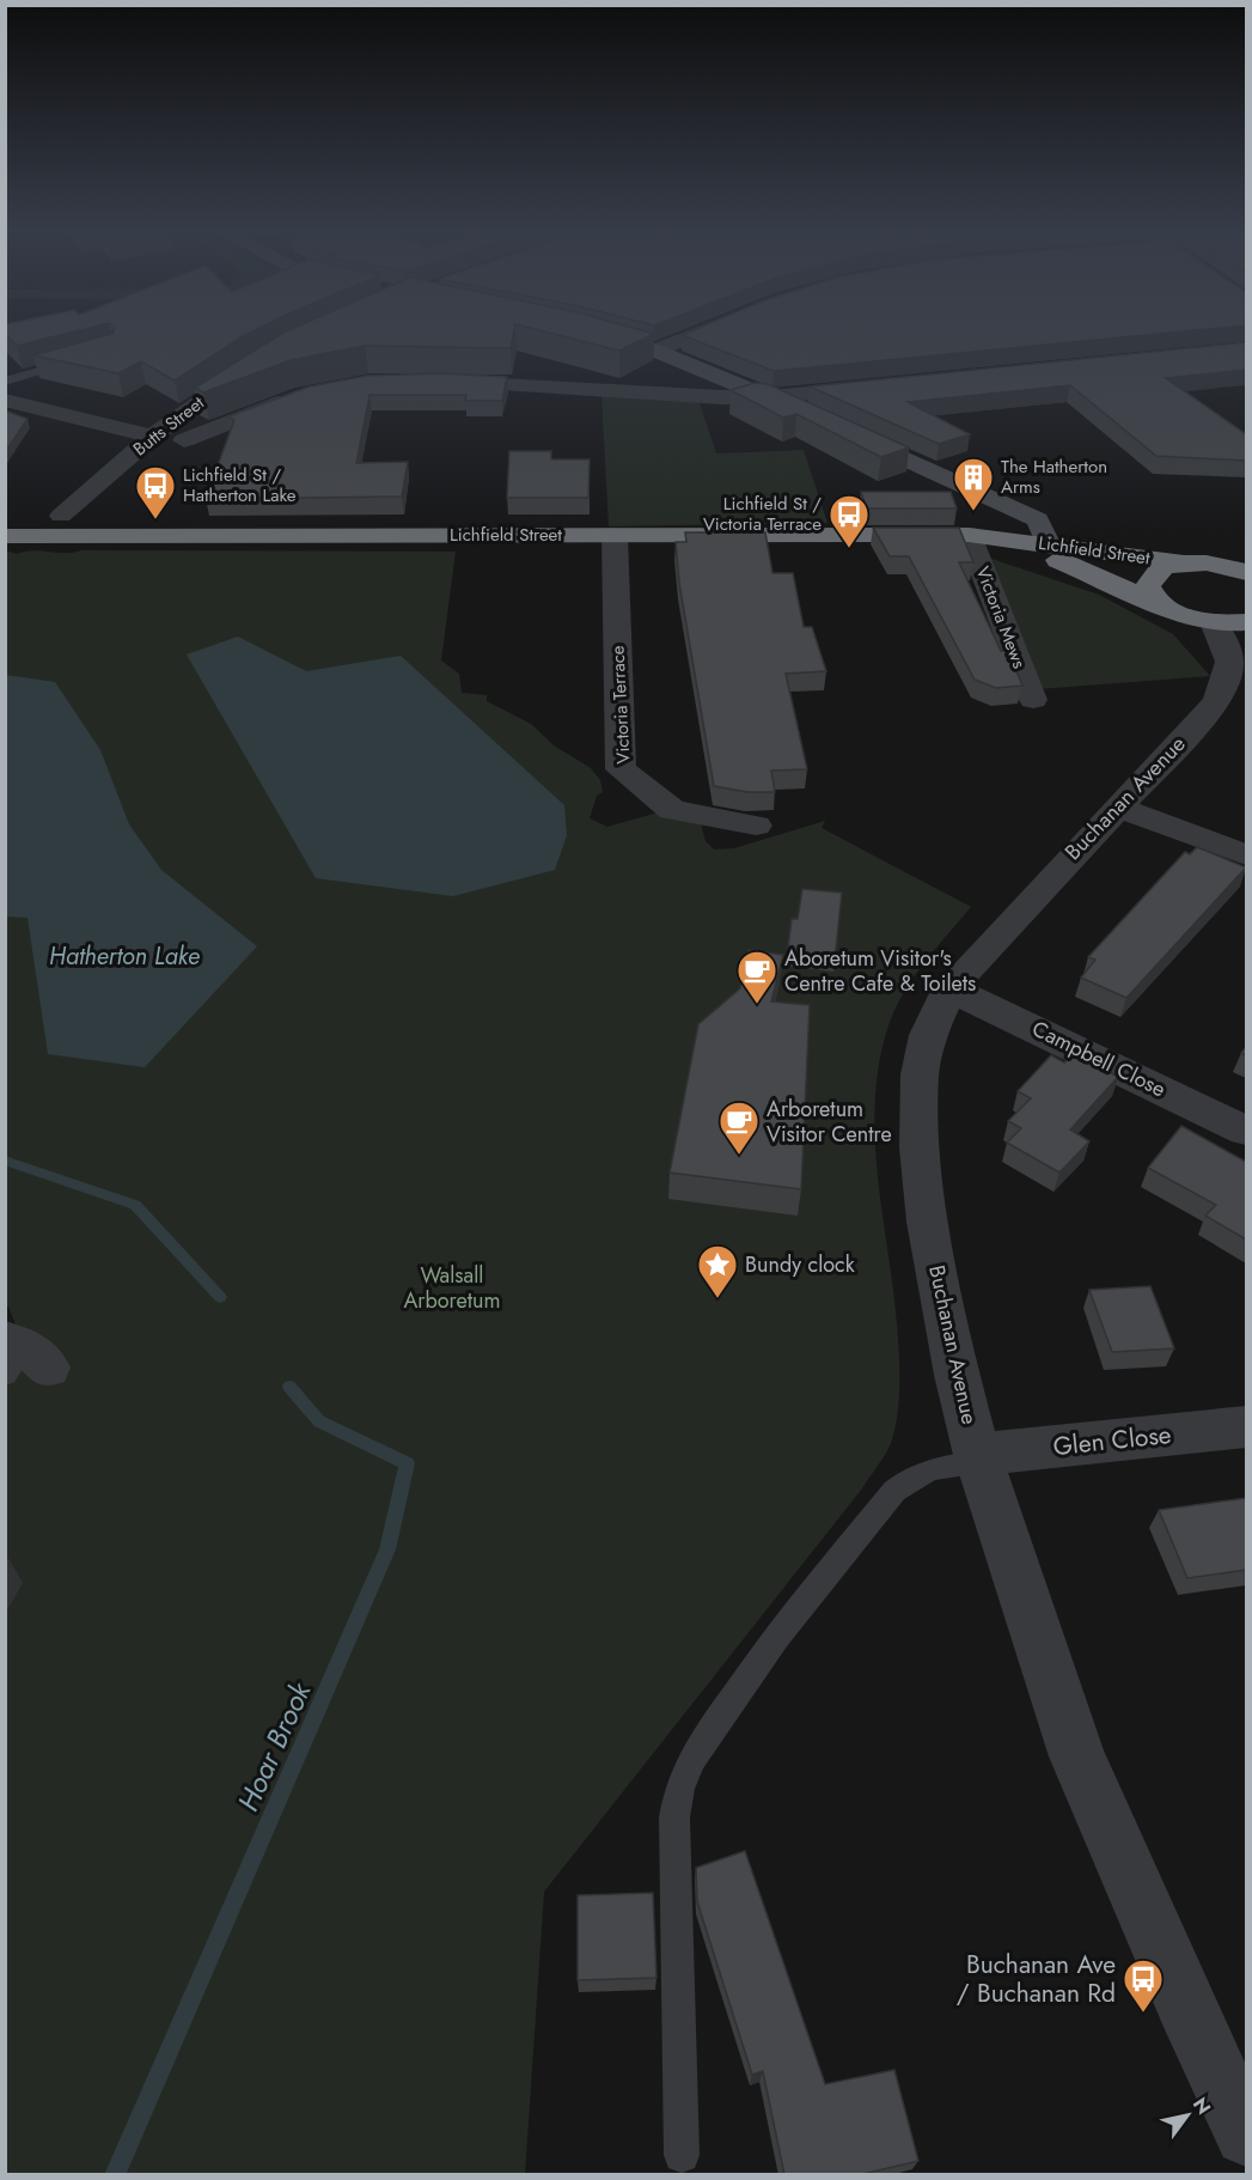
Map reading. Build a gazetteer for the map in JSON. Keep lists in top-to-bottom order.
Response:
{
  "streets": {
    "highway": ["Lichfield Street"],
    "street": [
      "Butts Street",
      "Victoria Mews",
      "Victoria Terrace",
      "Buchanan Avenue",
      "Campbell Close",
      "Glen Close"
    ]
  },
  "crossings": [
    ["Lichfield Street", "Victoria Mews"],
    ["Lichfield Street", "Victoria Terrace"],
    ["Lichfield Street", "Buchanan Avenue"],
    ["Buchanan Avenue", "Campbell Close"],
    ["Buchanan Avenue", "Glen Close"]
  ],
  "water": ["Hatherton Lake", "Hoar Brook"],
  "parks": ["Walsall Arboretum"],
  "places": {
    "building": ["The Hatherton Arms"],
    "bus stop": ["Lichfield St / Hatherton Lake", "Lichfield St / Victoria Terrace", "Buchanan Ave / Buchanan Rd"],
    "cafe": ["Aboretum Visitor's Centre Cafe & Toilets", "Arboretum Visitor Centre"],
    "place": ["Bundy clock"]
  },
  "north": "top right"
}
